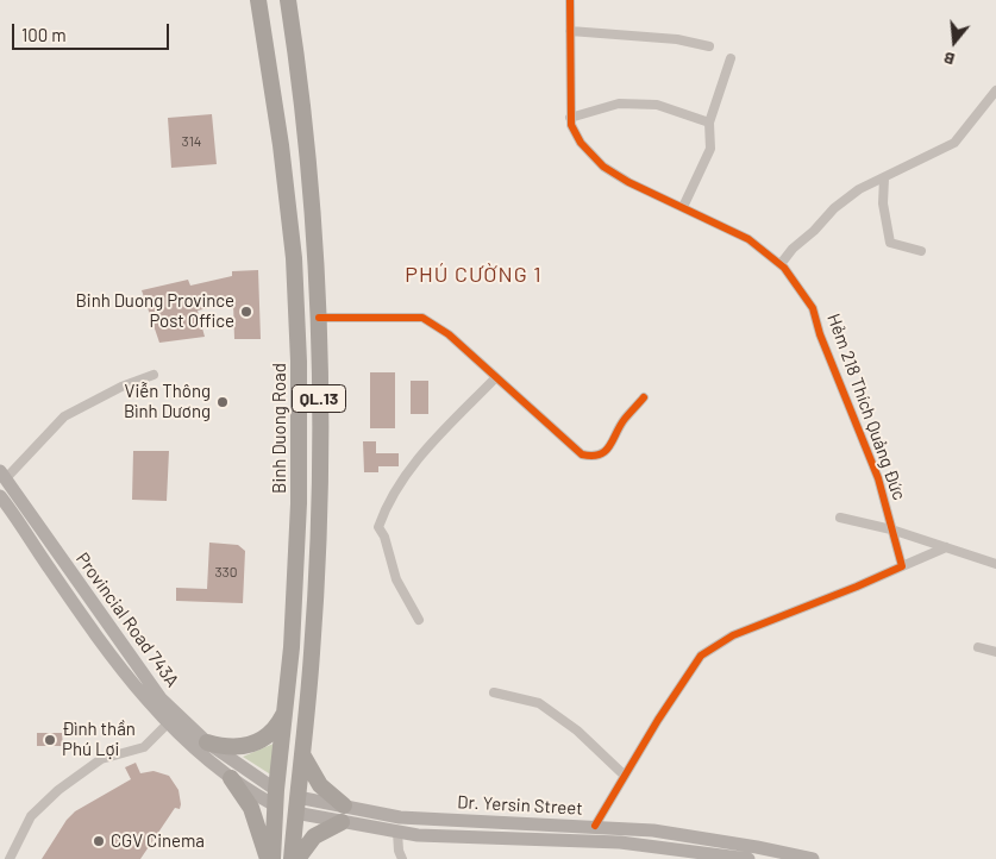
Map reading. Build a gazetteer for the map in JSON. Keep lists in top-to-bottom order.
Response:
{
  "streets": {
    "highway": ["QL.13", "Binh Duong Road"],
    "main road": ["Provincial Road 743A", "Dr. Yersin Street"],
    "street": ["Hẻm 218 Thích Quảng Đức"]
  },
  "crossings": [
    ["QL.13", "Dr. Yersin Street"],
    ["Binh Duong Road", "Provincial Road 743A"]
  ],
  "districts": ["PHÚ CƯỜNG 1"],
  "places": [
    "Binh Duong Province Post Office",
    "Viễn Thông Bình Dương",
    "Đình thần Phú Lợi",
    "CGV Cinema"
  ],
  "house_numbers": ["314", "330"],
  "scale_bar": "100 m",
  "north": "bottom"
}
